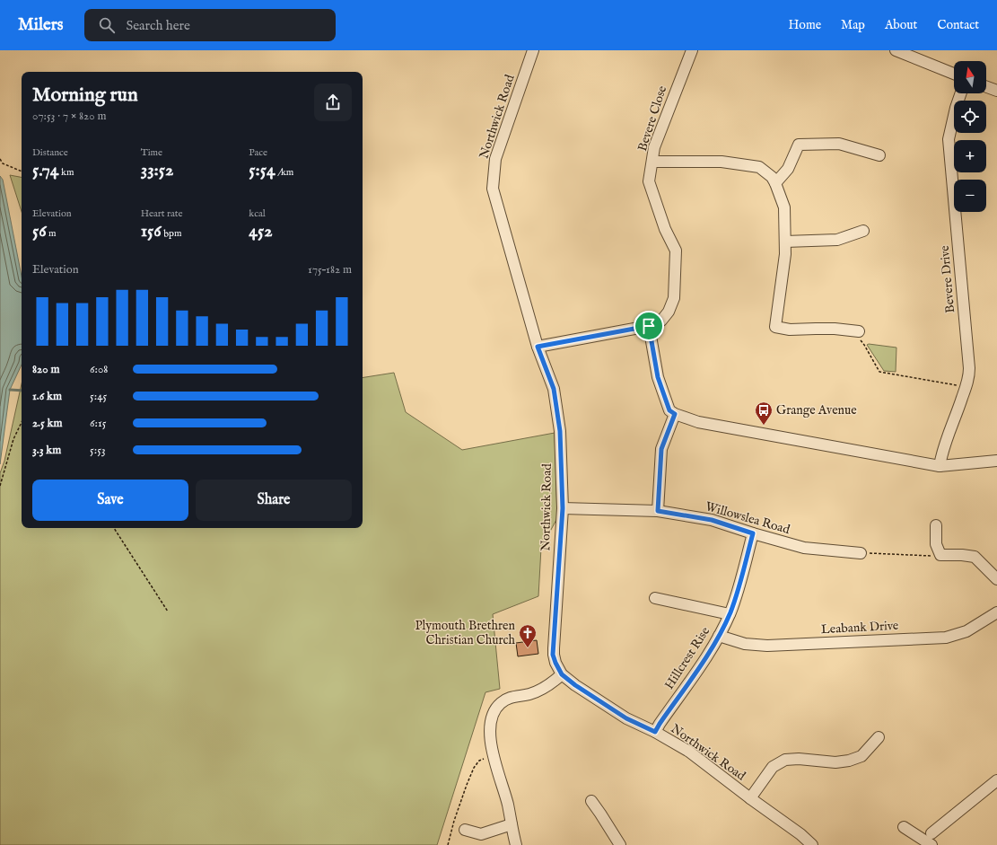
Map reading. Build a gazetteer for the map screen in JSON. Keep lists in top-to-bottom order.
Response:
{
  "streets": {
    "street": [
      "Northwick Road",
      "Bevere Close",
      "Bevere Drive",
      "Willowslea Road",
      "Leabank Drive",
      "Hillcrest Rise"
    ]
  },
  "crossings": [
    ["Northwick Road", "Bevere Close"],
    ["Northwick Road", "Willowslea Road"],
    ["Northwick Road", "Hillcrest Rise"],
    ["Willowslea Road", "Hillcrest Rise"],
    ["Leabank Drive", "Hillcrest Rise"]
  ],
  "places": {
    "bus stop": ["Grange Avenue"],
    "church": ["Plymouth Brethren Christian Church"]
  },
  "north": "top",
  "page": {
    "header": "Milers",
    "search": "Search here",
    "nav": [
      "Home",
      "Map",
      "About",
      "Contact"
    ],
    "map_buttons": ["+", "−"],
    "heading": ["Morning run", "07:53 · 7 × 820 m"],
    "stats": [
      ["Distance", "5.74 km"],
      ["Time", "33:52"],
      ["Pace", "5:54 /km"],
      ["Elevation", "56 m"],
      ["Heart rate", "156 bpm"],
      ["kcal", "452"]
    ],
    "chart": ["Elevation", "175–182 m"],
    "list": [
      {
        "name": "820 m",
        "note": "6:08"
      },
      {
        "name": "1.6 km",
        "note": "5:45"
      },
      {
        "name": "2.5 km",
        "note": "6:15"
      },
      {
        "name": "3.3 km",
        "note": "5:53"
      }
    ],
    "buttons": ["Save", "Share"]
  }
}
